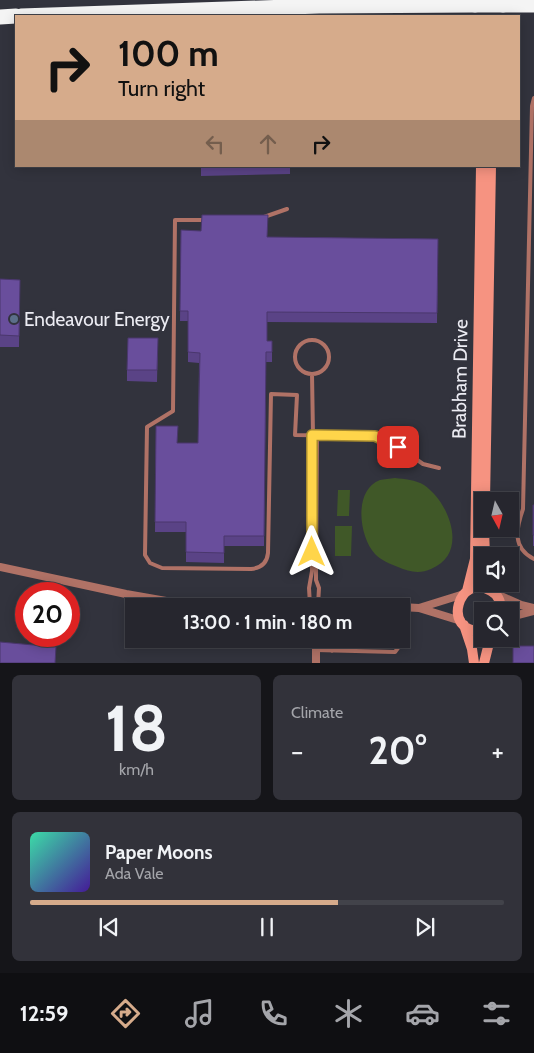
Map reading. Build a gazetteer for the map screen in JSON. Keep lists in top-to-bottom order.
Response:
{
  "streets": {
    "main road": ["Brabham Drive"]
  },
  "places": ["Endeavour Energy"],
  "north": "bottom",
  "page": {
    "turn": ["100 m", "Turn right"],
    "limit": "20",
    "trip": "13:00 · 1 min · 180 m",
    "tile": [
      ["18", "km/h"],
      "Climate"
    ],
    "heat": ["−", "20°", "+"],
    "song": ["Paper Moons", "Ada Vale"],
    "tabs": "12:59"
  }
}
